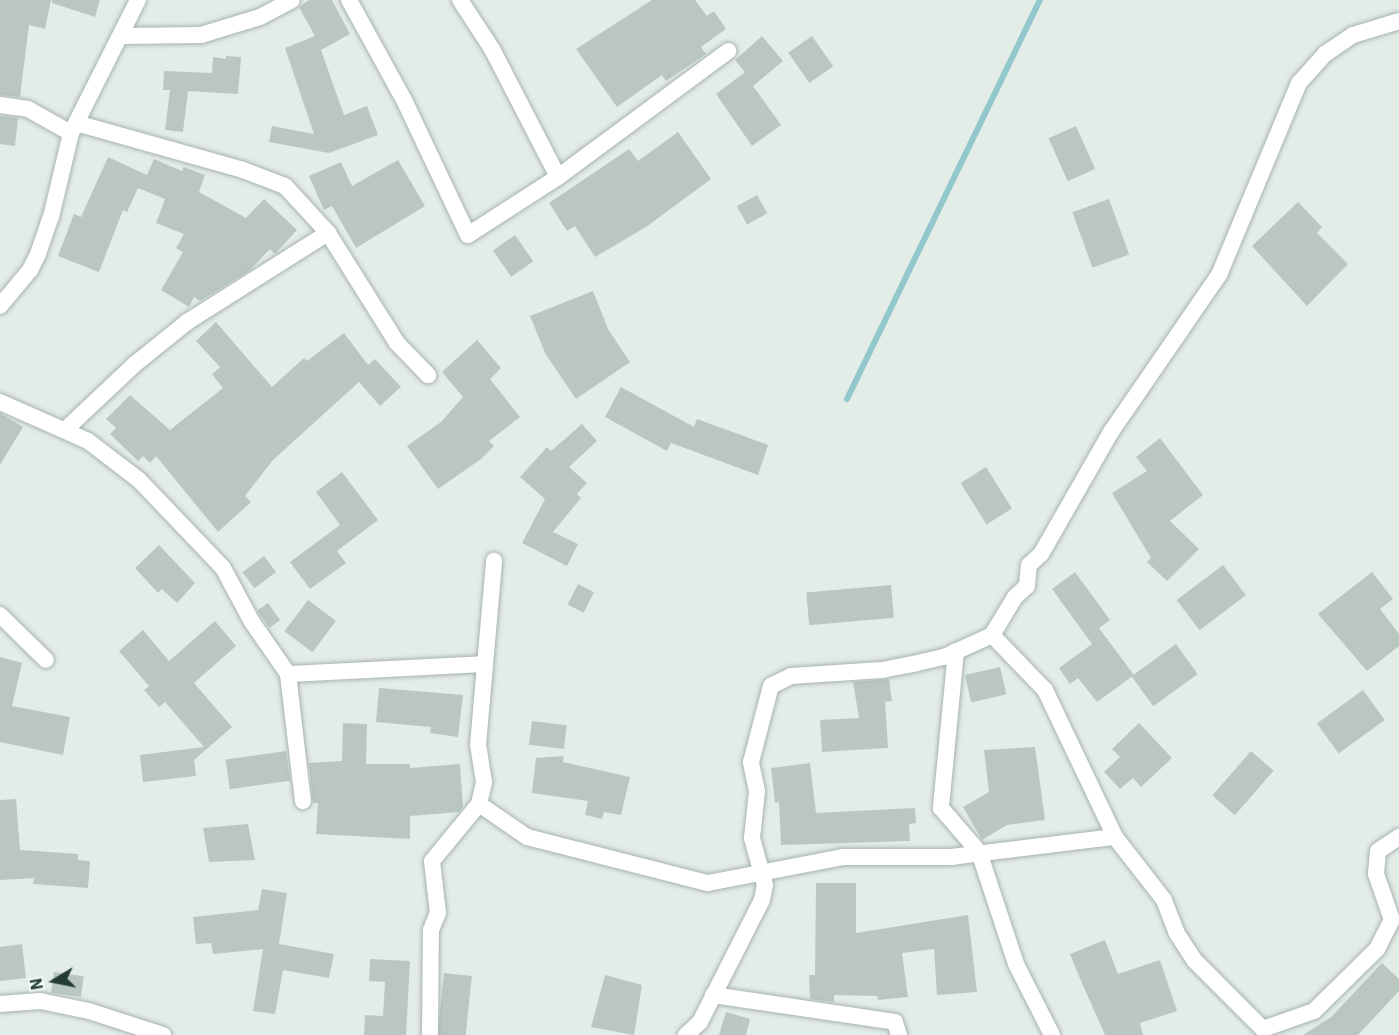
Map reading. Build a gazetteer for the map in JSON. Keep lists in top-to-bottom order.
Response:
{
  "north": "left"
}
